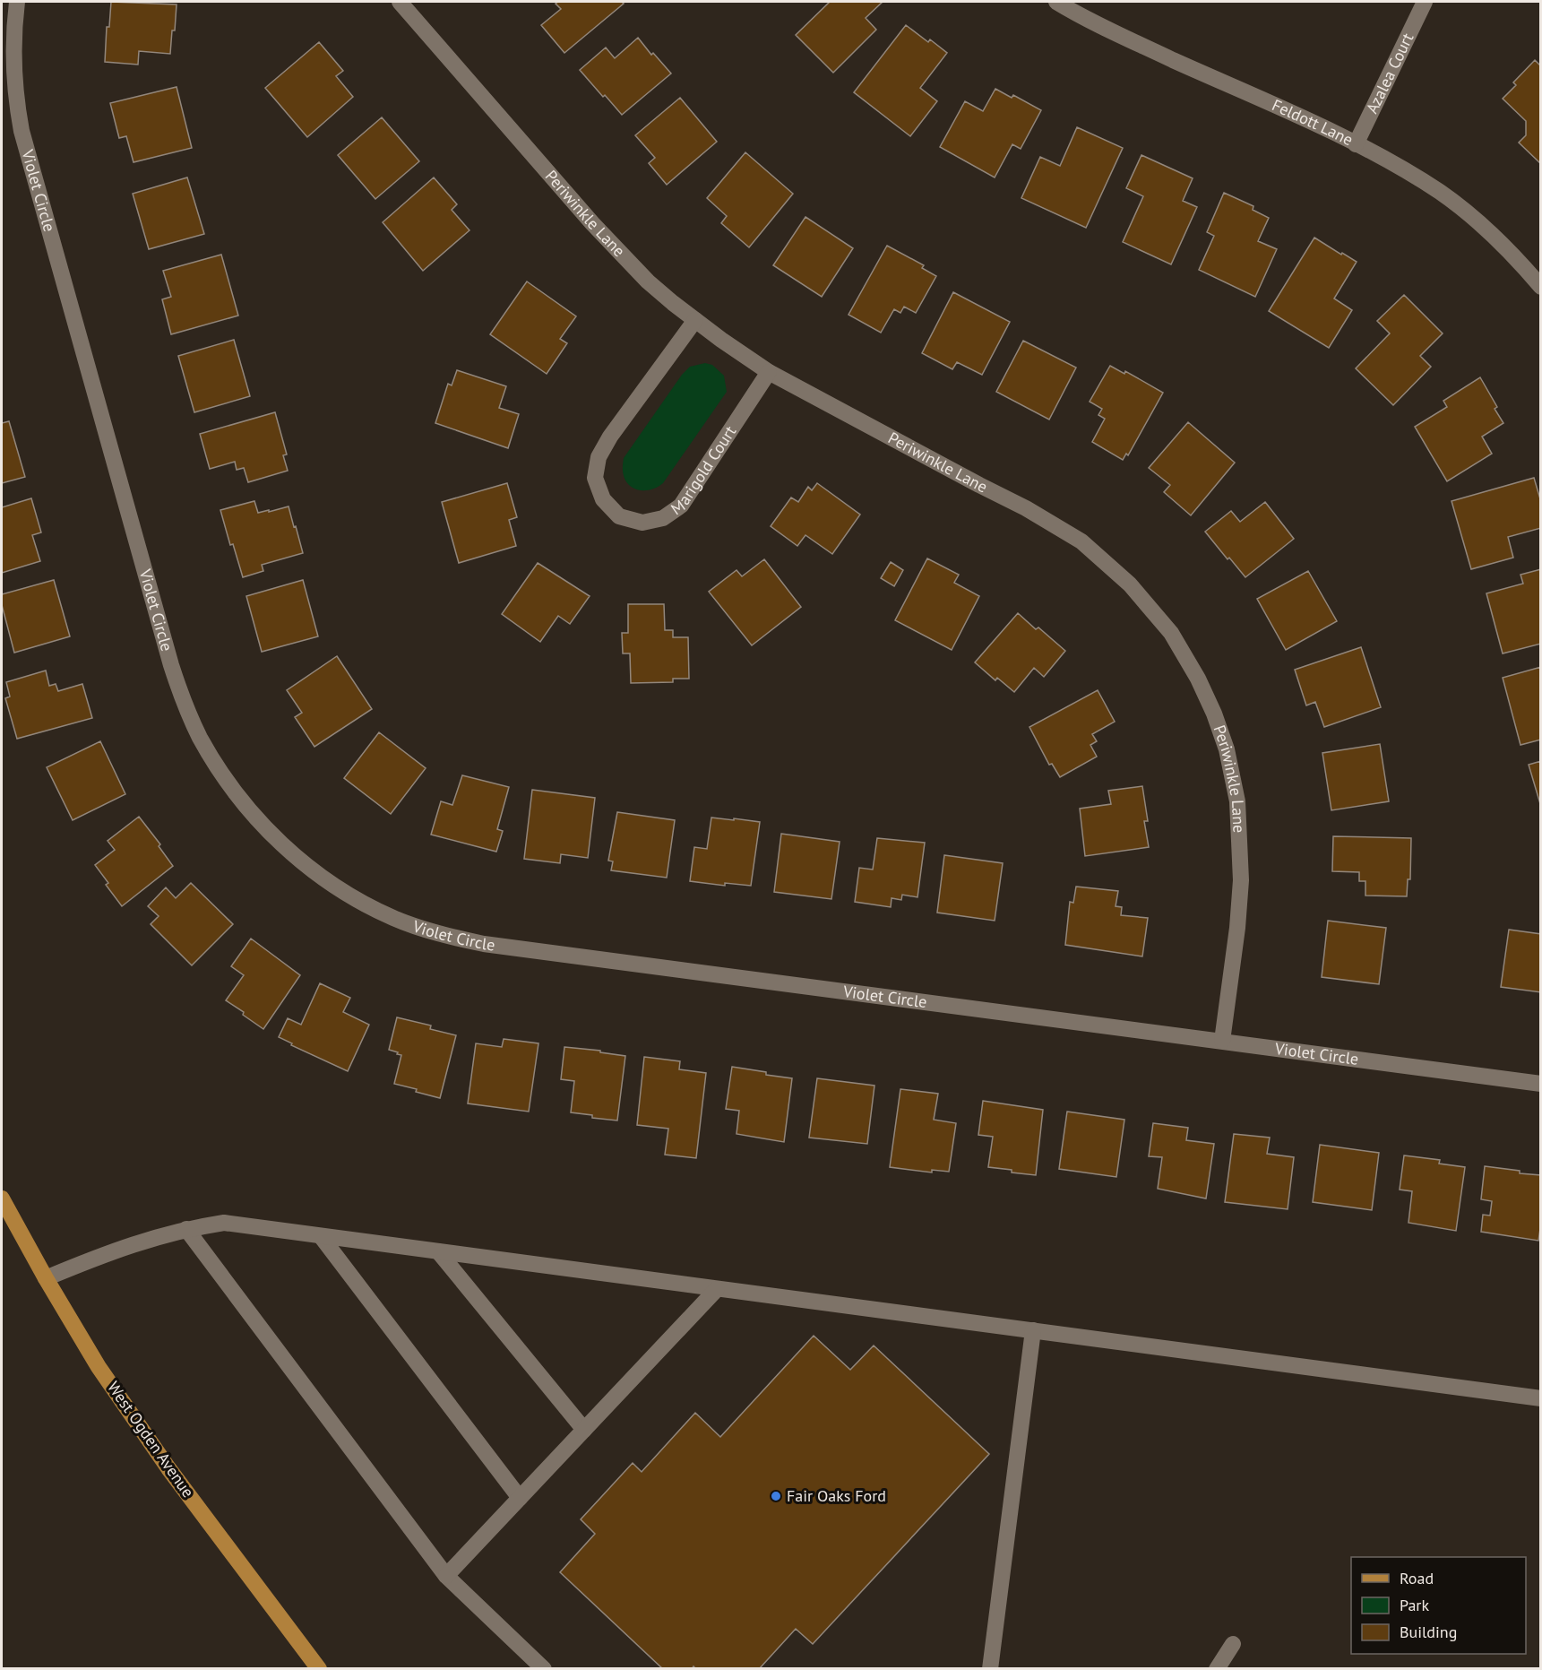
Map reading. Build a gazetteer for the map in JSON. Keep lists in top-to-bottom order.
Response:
{
  "streets": {
    "main road": ["West Ogden Avenue"],
    "street": [
      "Azalea Court",
      "Feldott Lane",
      "Violet Circle",
      "Periwinkle Lane",
      "Marigold Court"
    ]
  },
  "crossings": [
    ["Azalea Court", "Feldott Lane"],
    ["Violet Circle", "Periwinkle Lane"],
    ["Periwinkle Lane", "Marigold Court"]
  ],
  "places": ["Fair Oaks Ford"],
  "legend": ["Road", "Park", "Building"]
}
